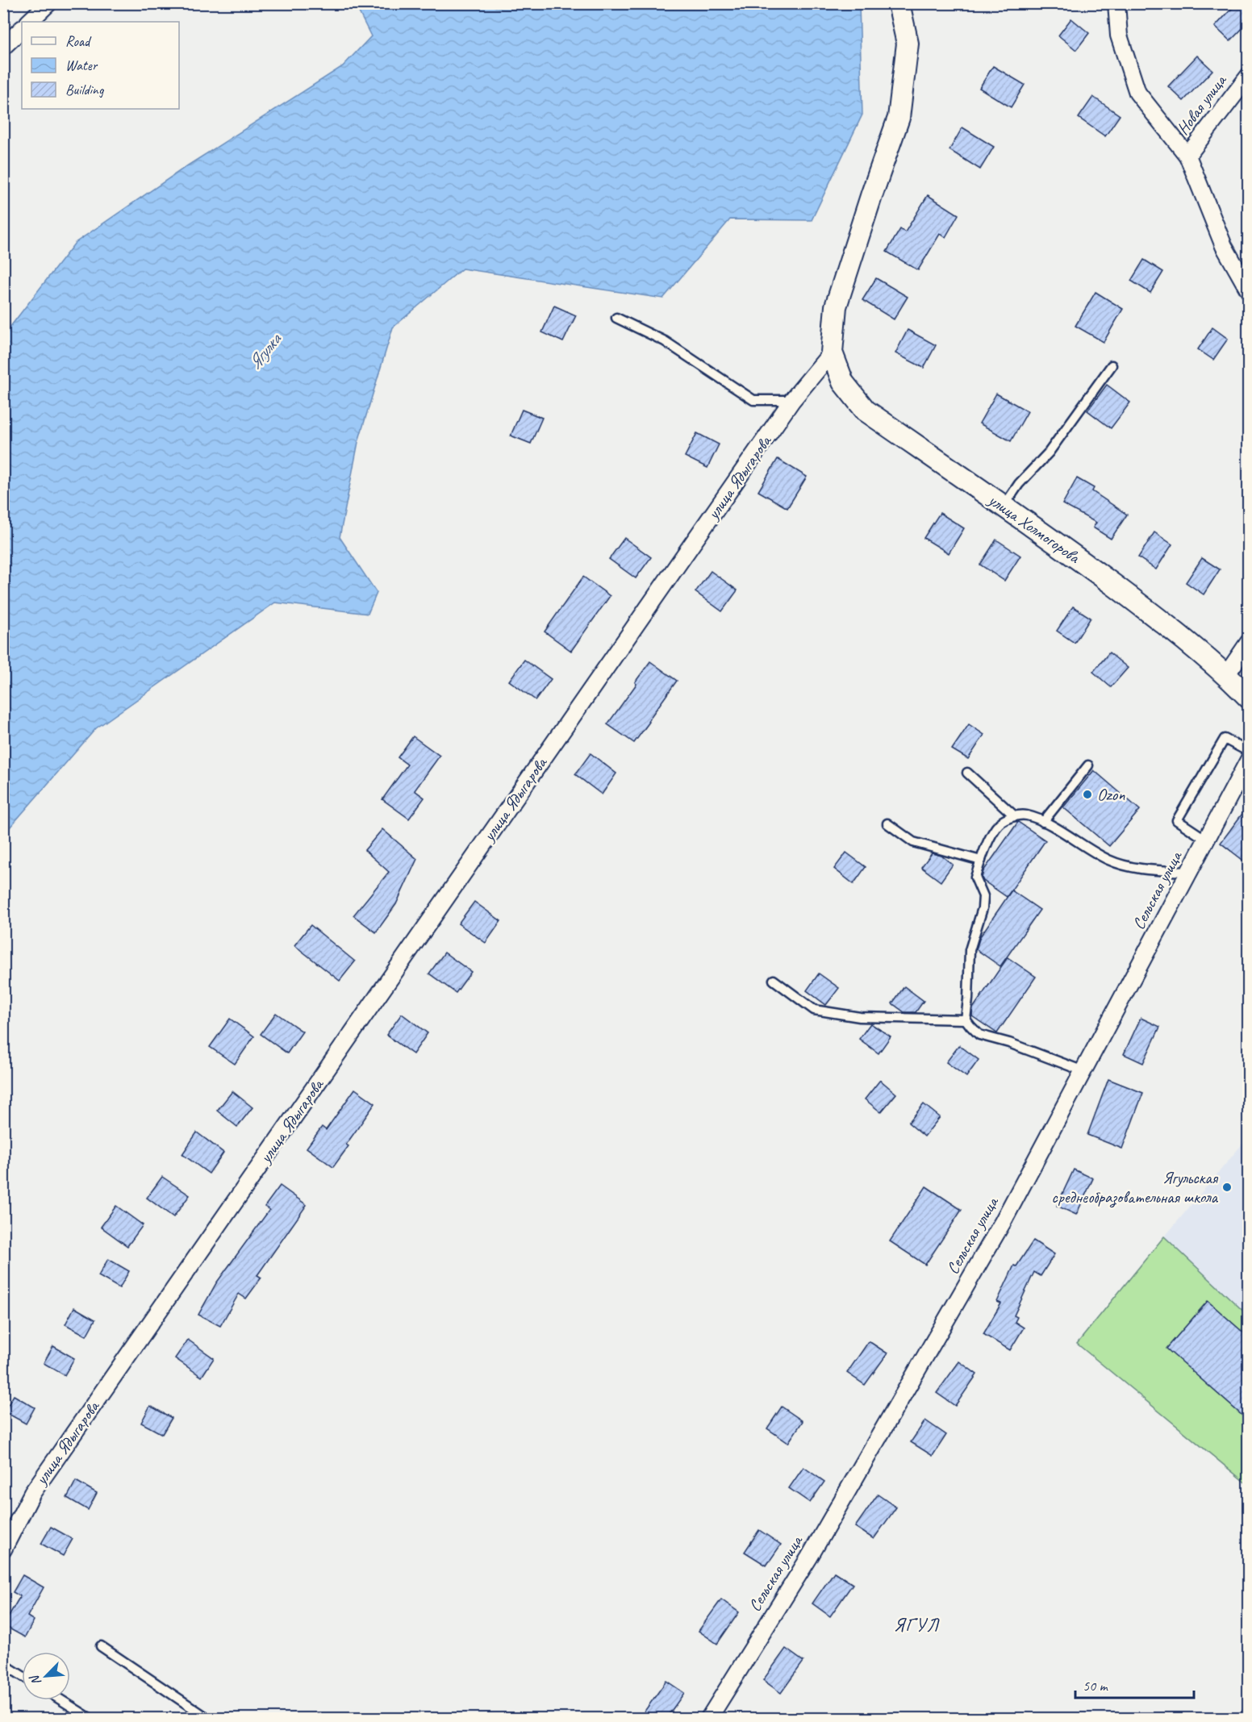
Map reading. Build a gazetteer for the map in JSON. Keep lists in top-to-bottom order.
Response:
{
  "streets": {
    "street": [
      "Новая улица",
      "улица Ядыгарова",
      "улица Холмогорова",
      "Сельская улица"
    ]
  },
  "crossings": [
    ["улица Ядыгарова", "улица Холмогорова"]
  ],
  "districts": ["ЯГУЛ"],
  "water": ["Ягулка"],
  "places": ["Ozon", "Ягульская среднеобразовательная школа"],
  "legend": ["Road", "Water", "Building"],
  "scale_bar": "50 m",
  "north": "bottom left"
}
